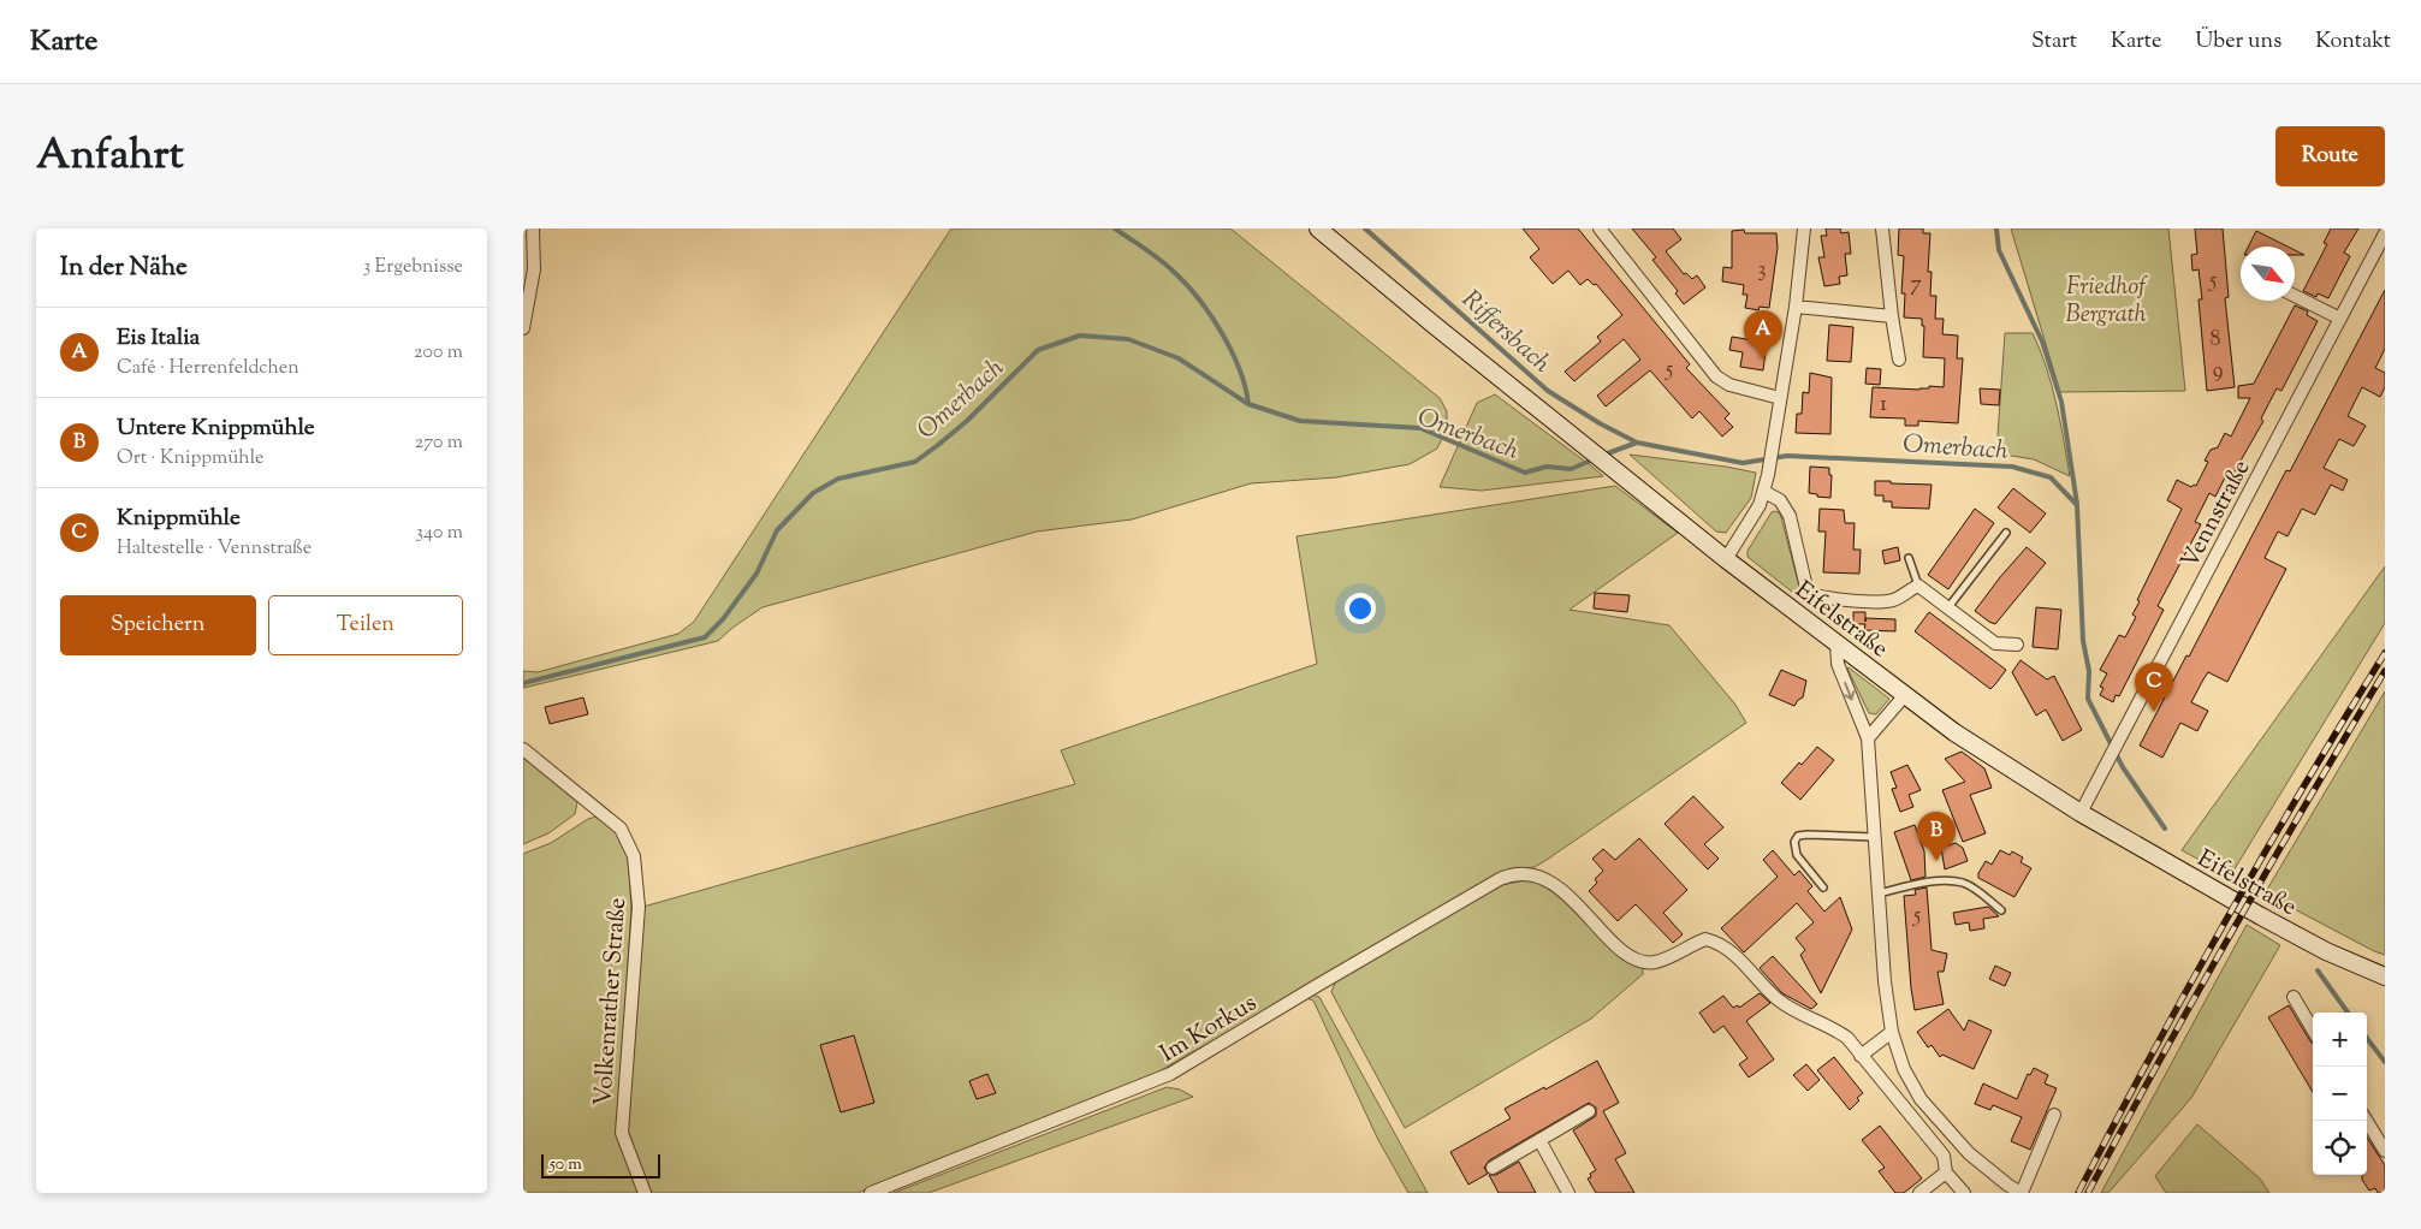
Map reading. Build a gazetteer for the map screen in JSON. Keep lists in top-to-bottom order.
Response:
{
  "streets": {
    "main road": ["Eifelstraße"],
    "street": ["Vennstraße", "Volkenrather Straße", "Im Korkus"]
  },
  "crossings": [
    ["Vennstraße", "Eifelstraße"]
  ],
  "water": ["Riffersbach", "Omerbach"],
  "parks": ["Friedhof Bergrath"],
  "house_numbers": [
    "3",
    "5",
    "7",
    "8",
    "5",
    "9",
    "1",
    "5"
  ],
  "scale_bar": "50 m",
  "north": "bottom right",
  "page": {
    "header": "Karte",
    "nav": [
      "Start",
      "Karte",
      "Über uns",
      "Kontakt"
    ],
    "title": "Anfahrt",
    "buttons": [
      "Route",
      ["Speichern", "Teilen"]
    ],
    "heading": ["In der Nähe", "3 Ergebnisse"],
    "list": [
      {
        "mark": "A",
        "name": "Eis Italia",
        "note": "Café · Herrenfeldchen",
        "value": "200 m"
      },
      {
        "mark": "B",
        "name": "Untere Knippmühle",
        "note": "Ort · Knippmühle",
        "value": "270 m"
      },
      {
        "mark": "C",
        "name": "Knippmühle",
        "note": "Haltestelle · Vennstraße",
        "value": "340 m"
      }
    ],
    "pins": ["A", "C", "B"],
    "map_buttons": ["+", "−"],
    "scale": "50 m"
  }
}
